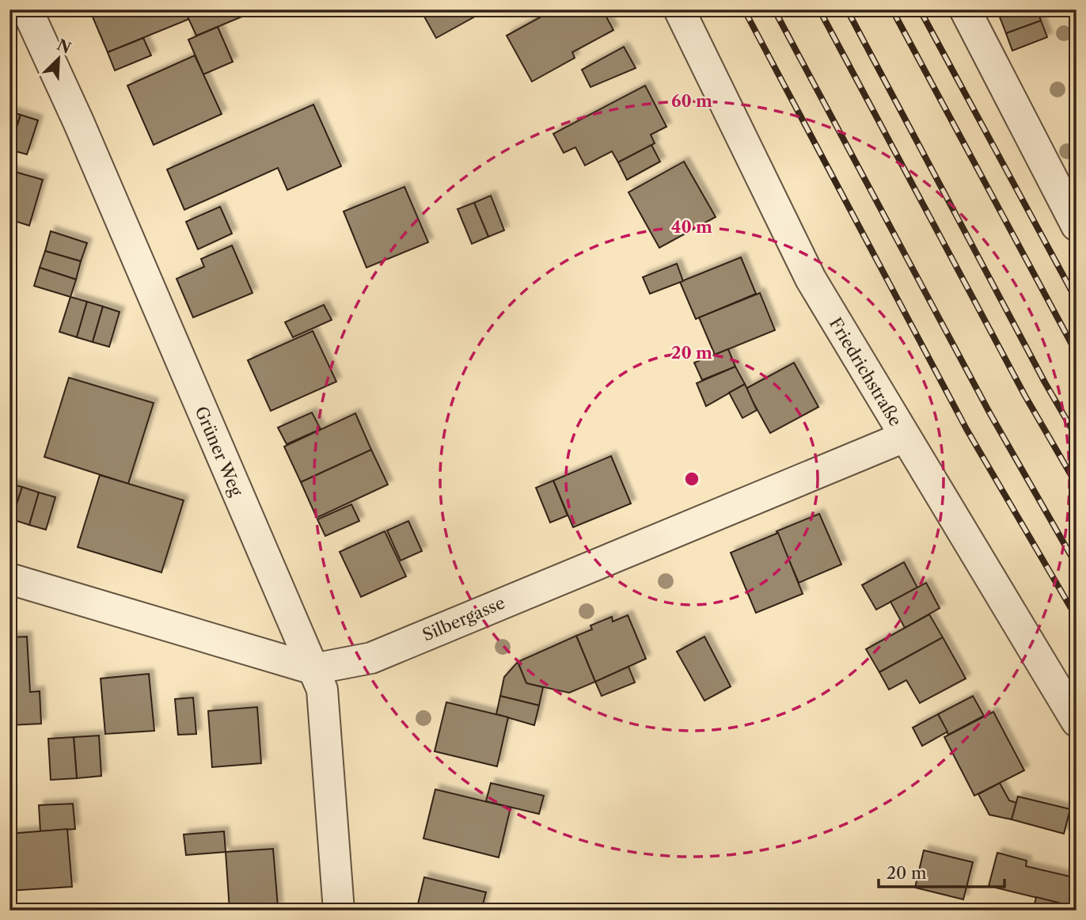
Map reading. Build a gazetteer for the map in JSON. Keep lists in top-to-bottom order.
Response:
{
  "streets": {
    "street": ["Friedrichstraße", "Grüner Weg", "Silbergasse"]
  },
  "crossings": [
    ["Friedrichstraße", "Silbergasse"],
    ["Grüner Weg", "Silbergasse"]
  ],
  "scale_bar": "20 m",
  "north": "top right",
  "rings": ["60 m", "40 m", "20 m"]
}
